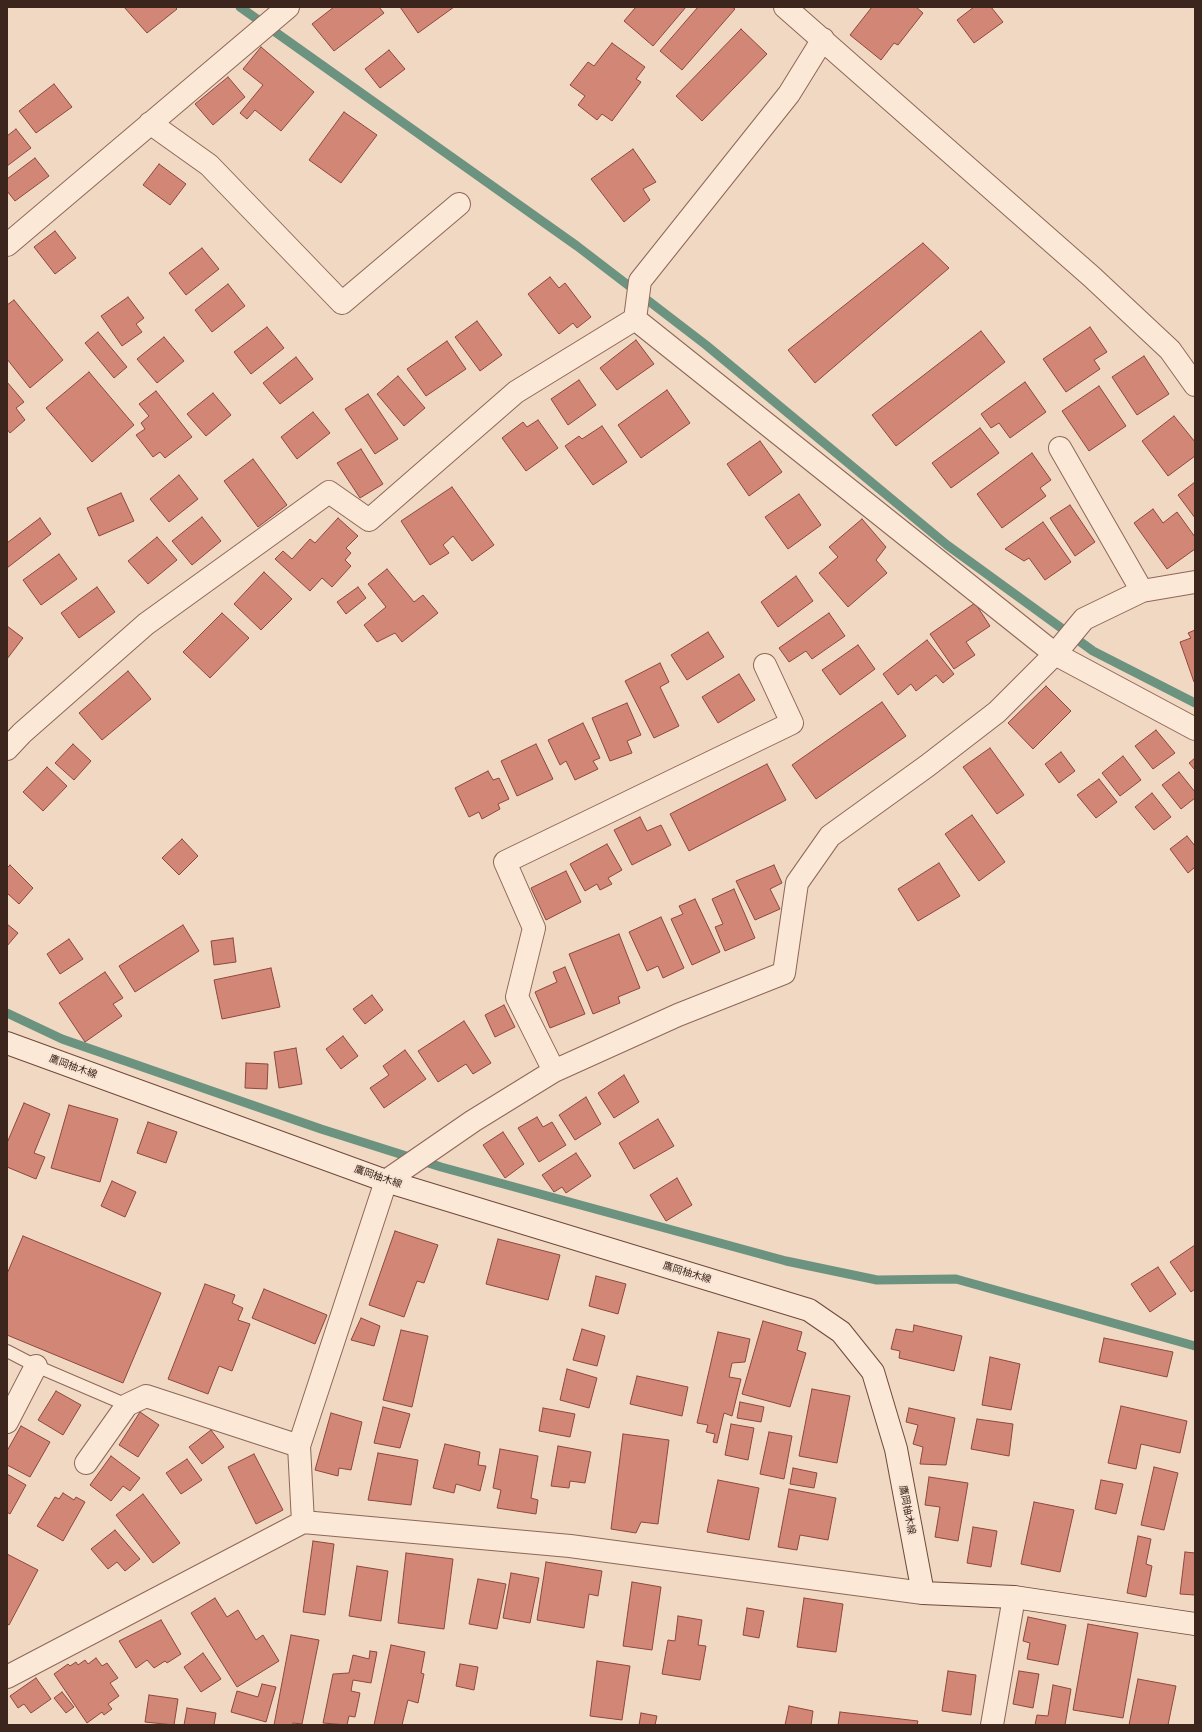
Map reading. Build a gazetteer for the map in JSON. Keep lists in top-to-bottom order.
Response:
{
  "streets": {
    "street": ["鷹岡柚木線"]
  }
}
